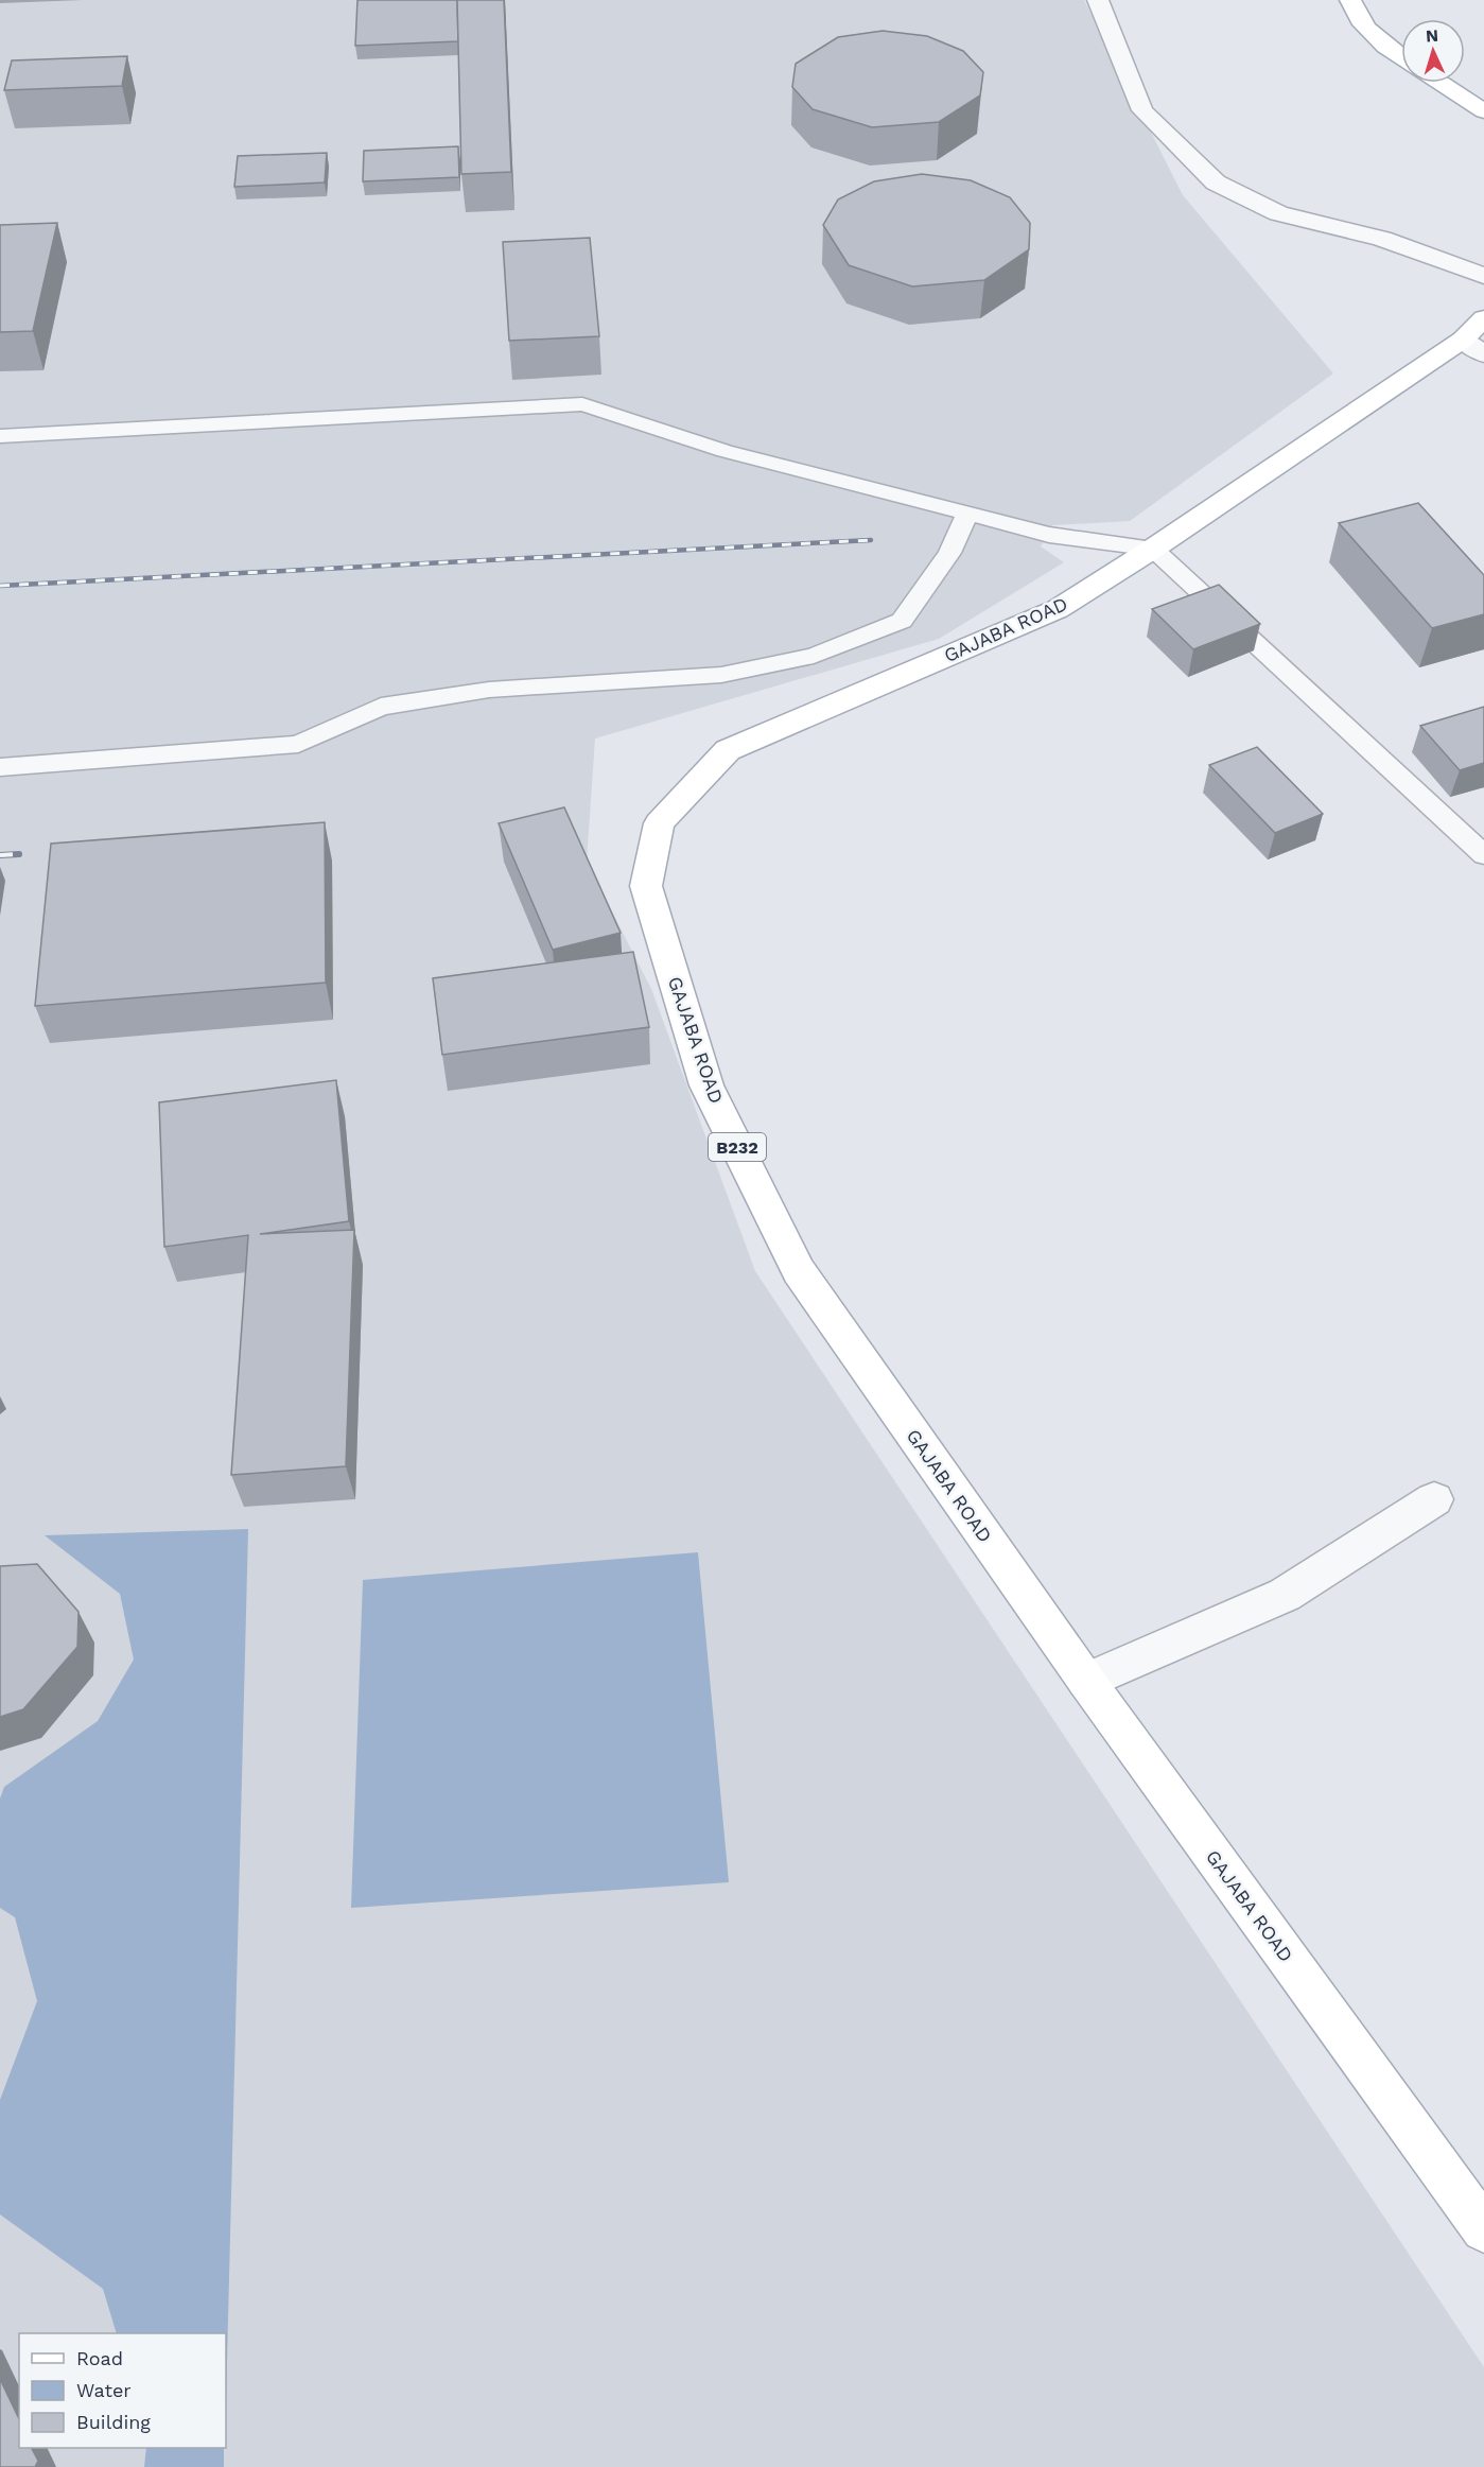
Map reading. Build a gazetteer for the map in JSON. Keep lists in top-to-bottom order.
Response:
{
  "streets": {
    "main road": ["GAJABA ROAD", "B232"]
  },
  "legend": ["Road", "Water", "Building"],
  "north": "top"
}
